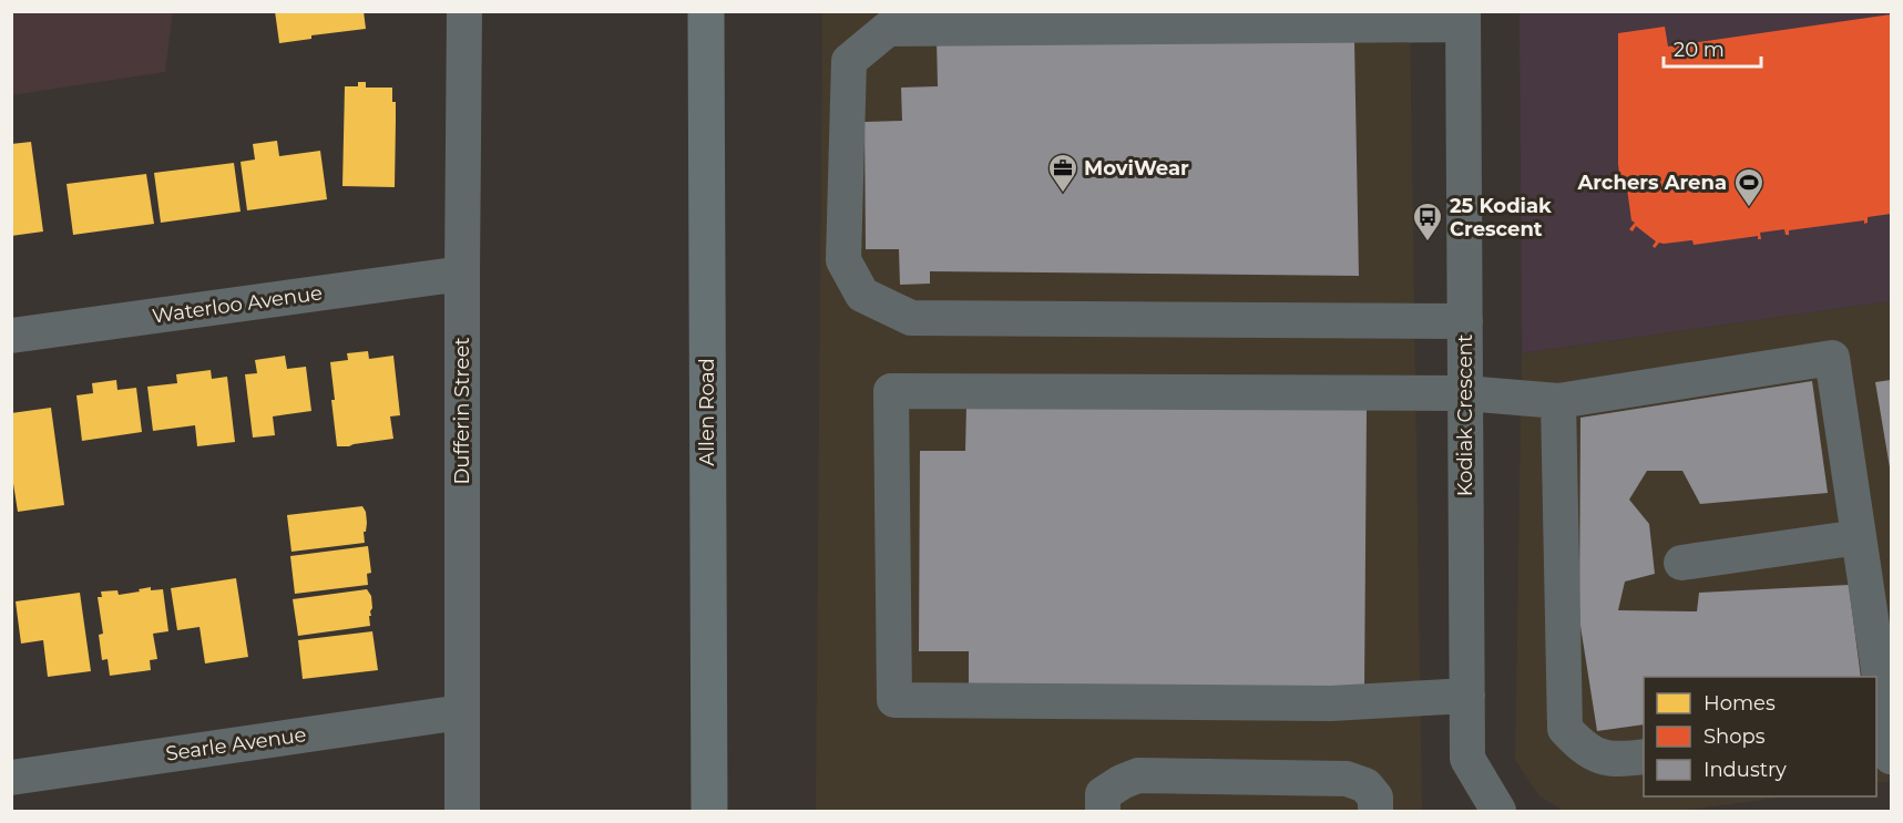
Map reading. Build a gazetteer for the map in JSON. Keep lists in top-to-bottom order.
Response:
{
  "streets": {
    "main road": ["Allen Road"],
    "street": [
      "Waterloo Avenue",
      "Dufferin Street",
      "Kodiak Crescent",
      "Searle Avenue"
    ]
  },
  "crossings": [
    ["Waterloo Avenue", "Dufferin Street"],
    ["Dufferin Street", "Searle Avenue"]
  ],
  "places": {
    "office": ["MoviWear"],
    "sports": ["Archers Arena"],
    "bus stop": ["25 Kodiak Crescent"]
  },
  "legend": ["Homes", "Shops", "Industry"],
  "scale_bar": "20 m"
}
